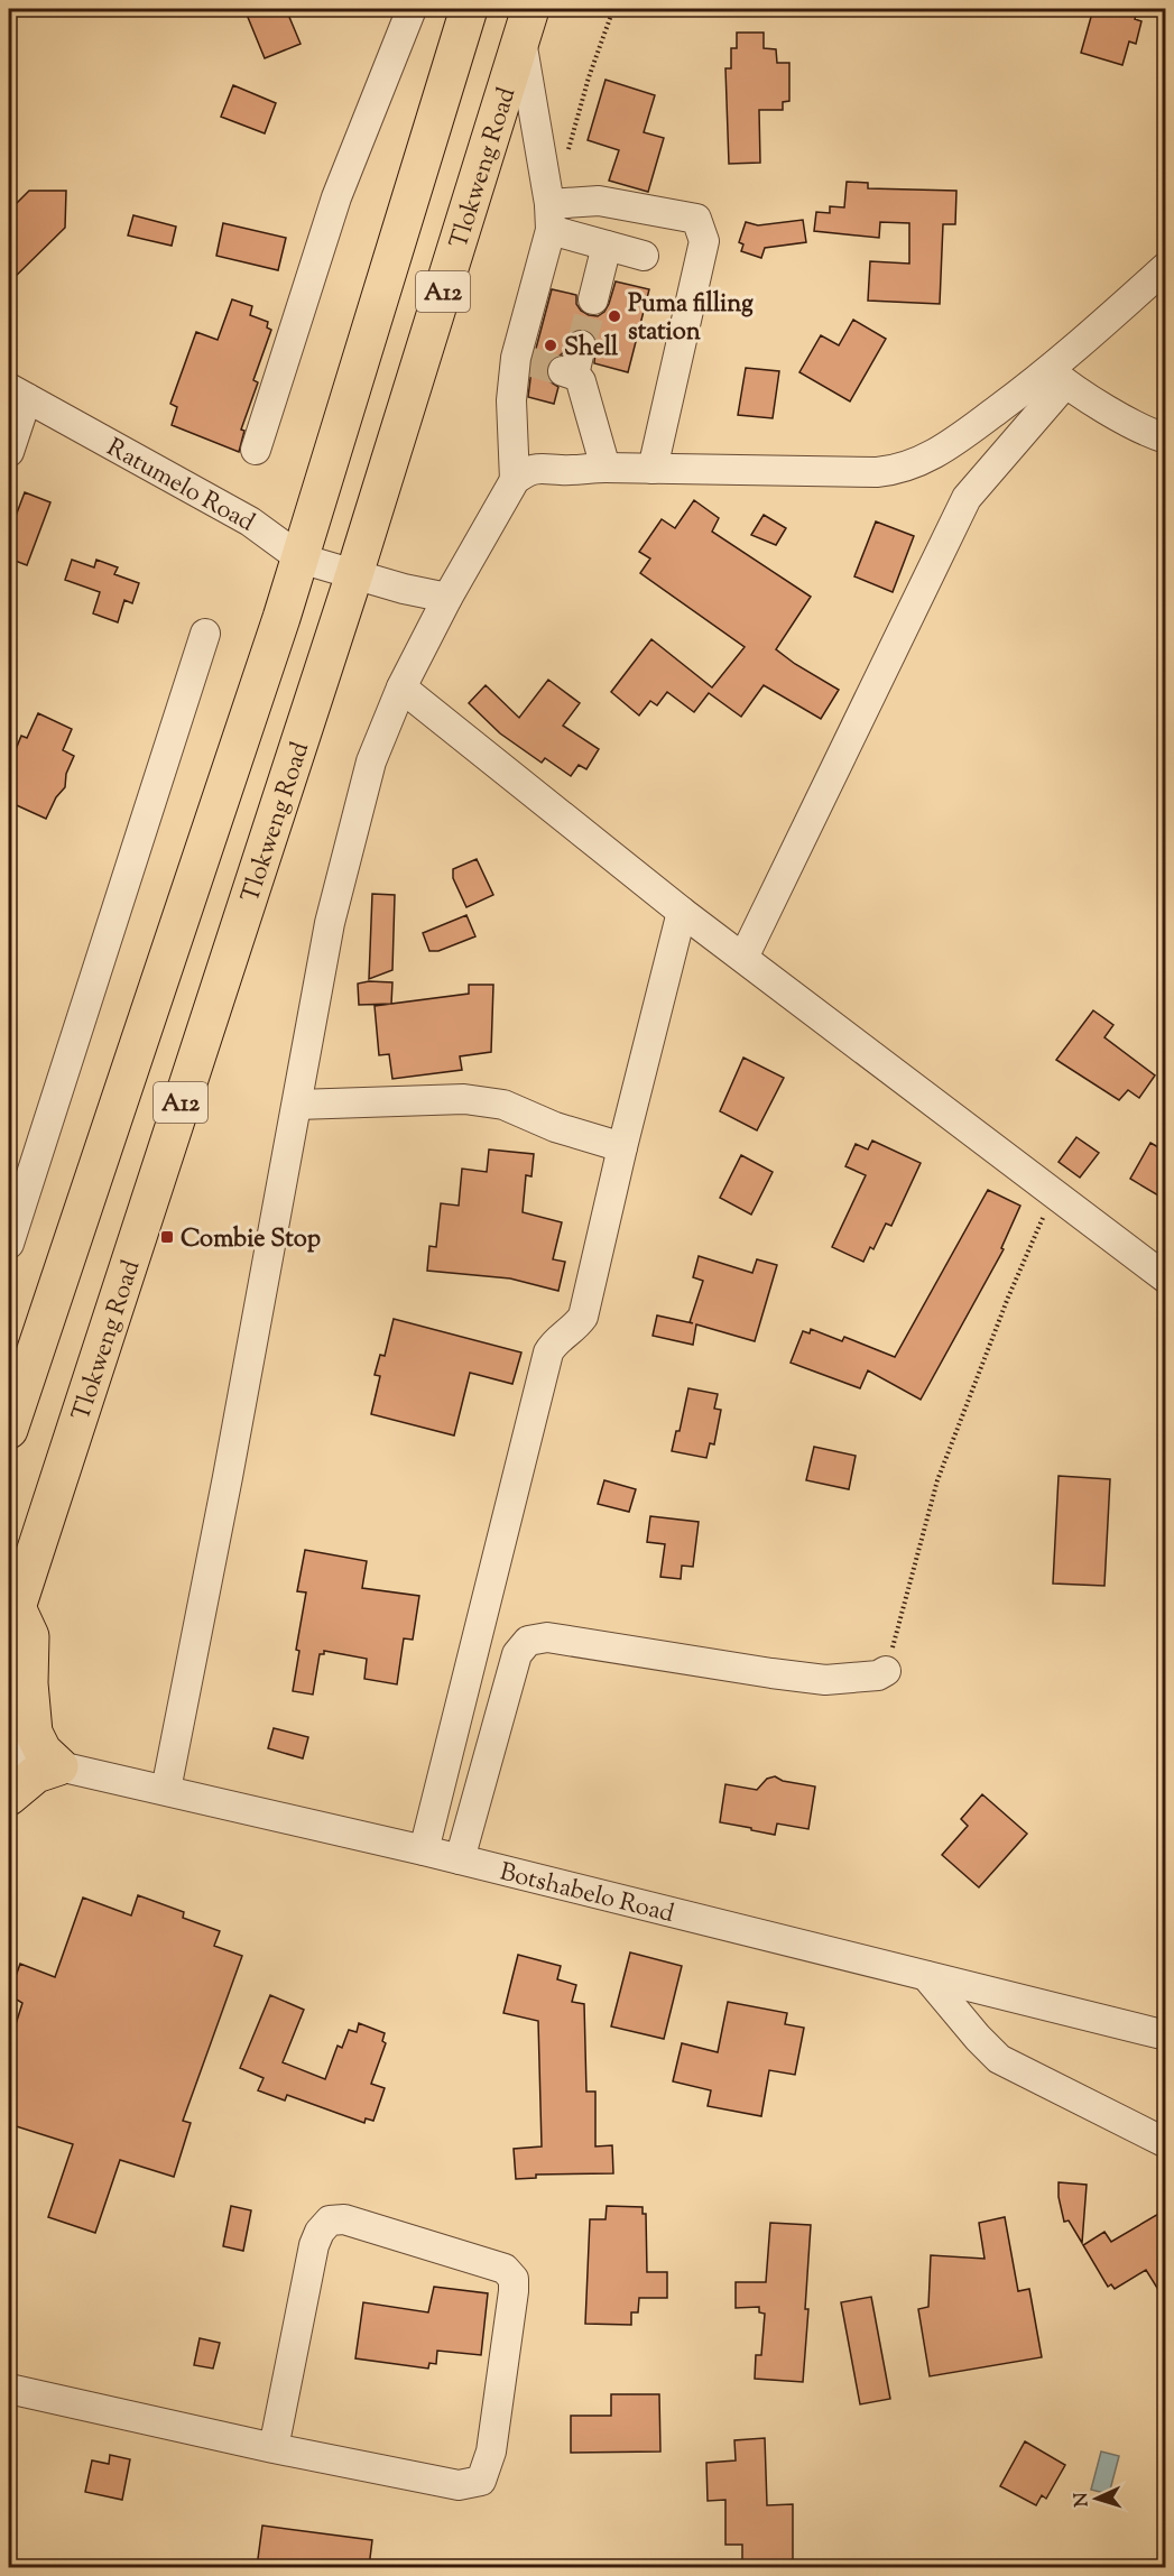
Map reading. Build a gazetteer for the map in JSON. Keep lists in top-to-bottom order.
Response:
{
  "streets": {
    "main road": ["Tlokweng Road", "A12"],
    "street": ["Ratumelo Road", "Botshabelo Road"]
  },
  "crossings": [
    ["Tlokweng Road", "Ratumelo Road"],
    ["A12", "Ratumelo Road"]
  ],
  "places": {
    "other": ["Puma filling station", "Shell"],
    "transit": ["Combie Stop"]
  },
  "north": "left"
}
